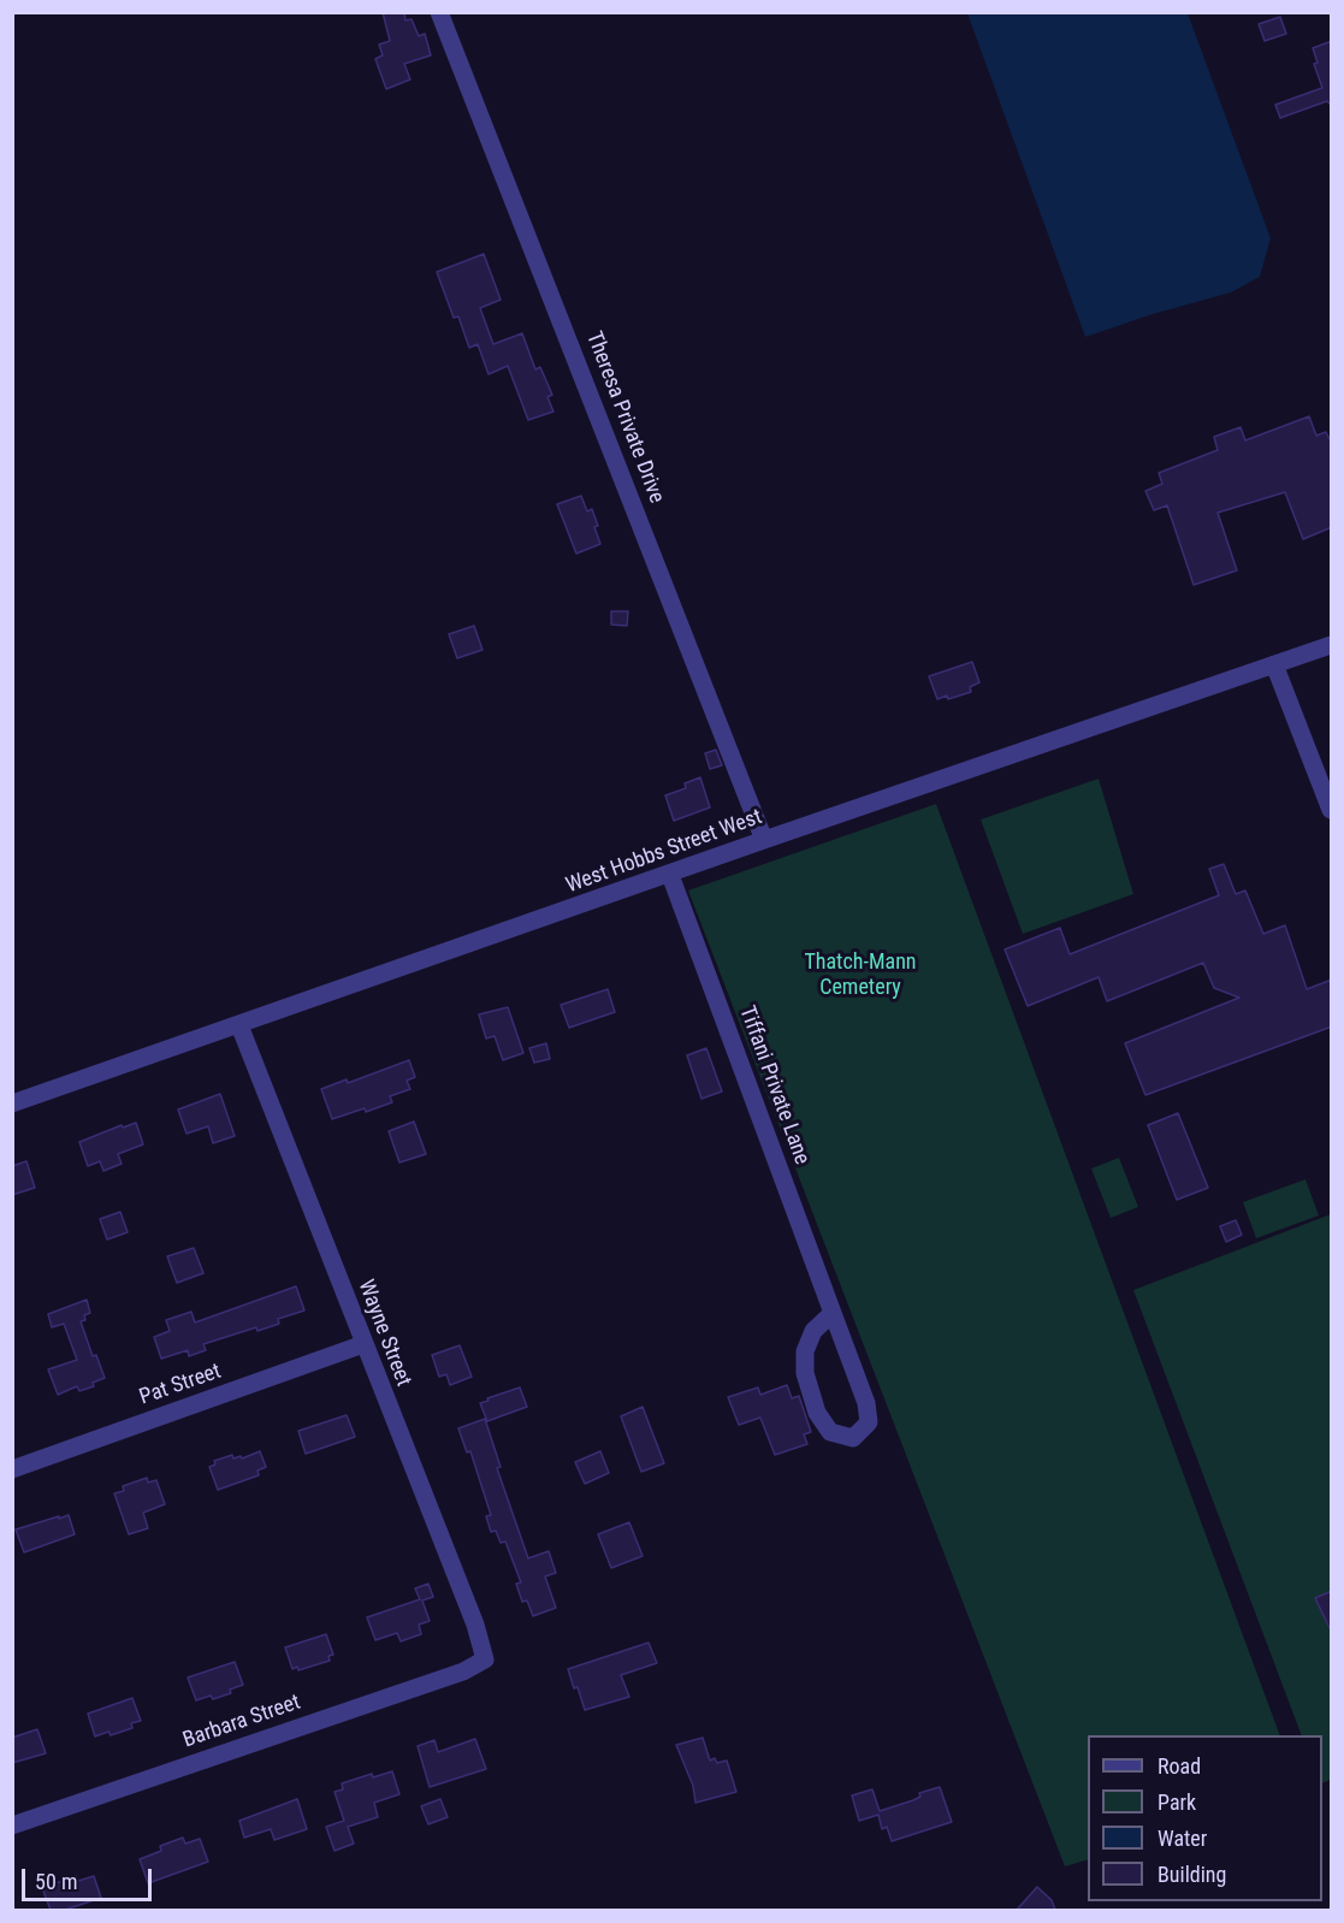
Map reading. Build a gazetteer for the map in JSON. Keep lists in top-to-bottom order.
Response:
{
  "streets": {
    "street": [
      "Theresa Private Drive",
      "West Hobbs Street West",
      "Tiffani Private Lane",
      "Wayne Street",
      "Pat Street",
      "Barbara Street"
    ]
  },
  "crossings": [
    ["Theresa Private Drive", "West Hobbs Street West"],
    ["West Hobbs Street West", "Tiffani Private Lane"],
    ["West Hobbs Street West", "Wayne Street"],
    ["Wayne Street", "Pat Street"],
    ["Wayne Street", "Barbara Street"]
  ],
  "parks": ["Thatch-Mann Cemetery"],
  "legend": [
    "Road",
    "Park",
    "Water",
    "Building"
  ],
  "scale_bar": "50 m"
}
